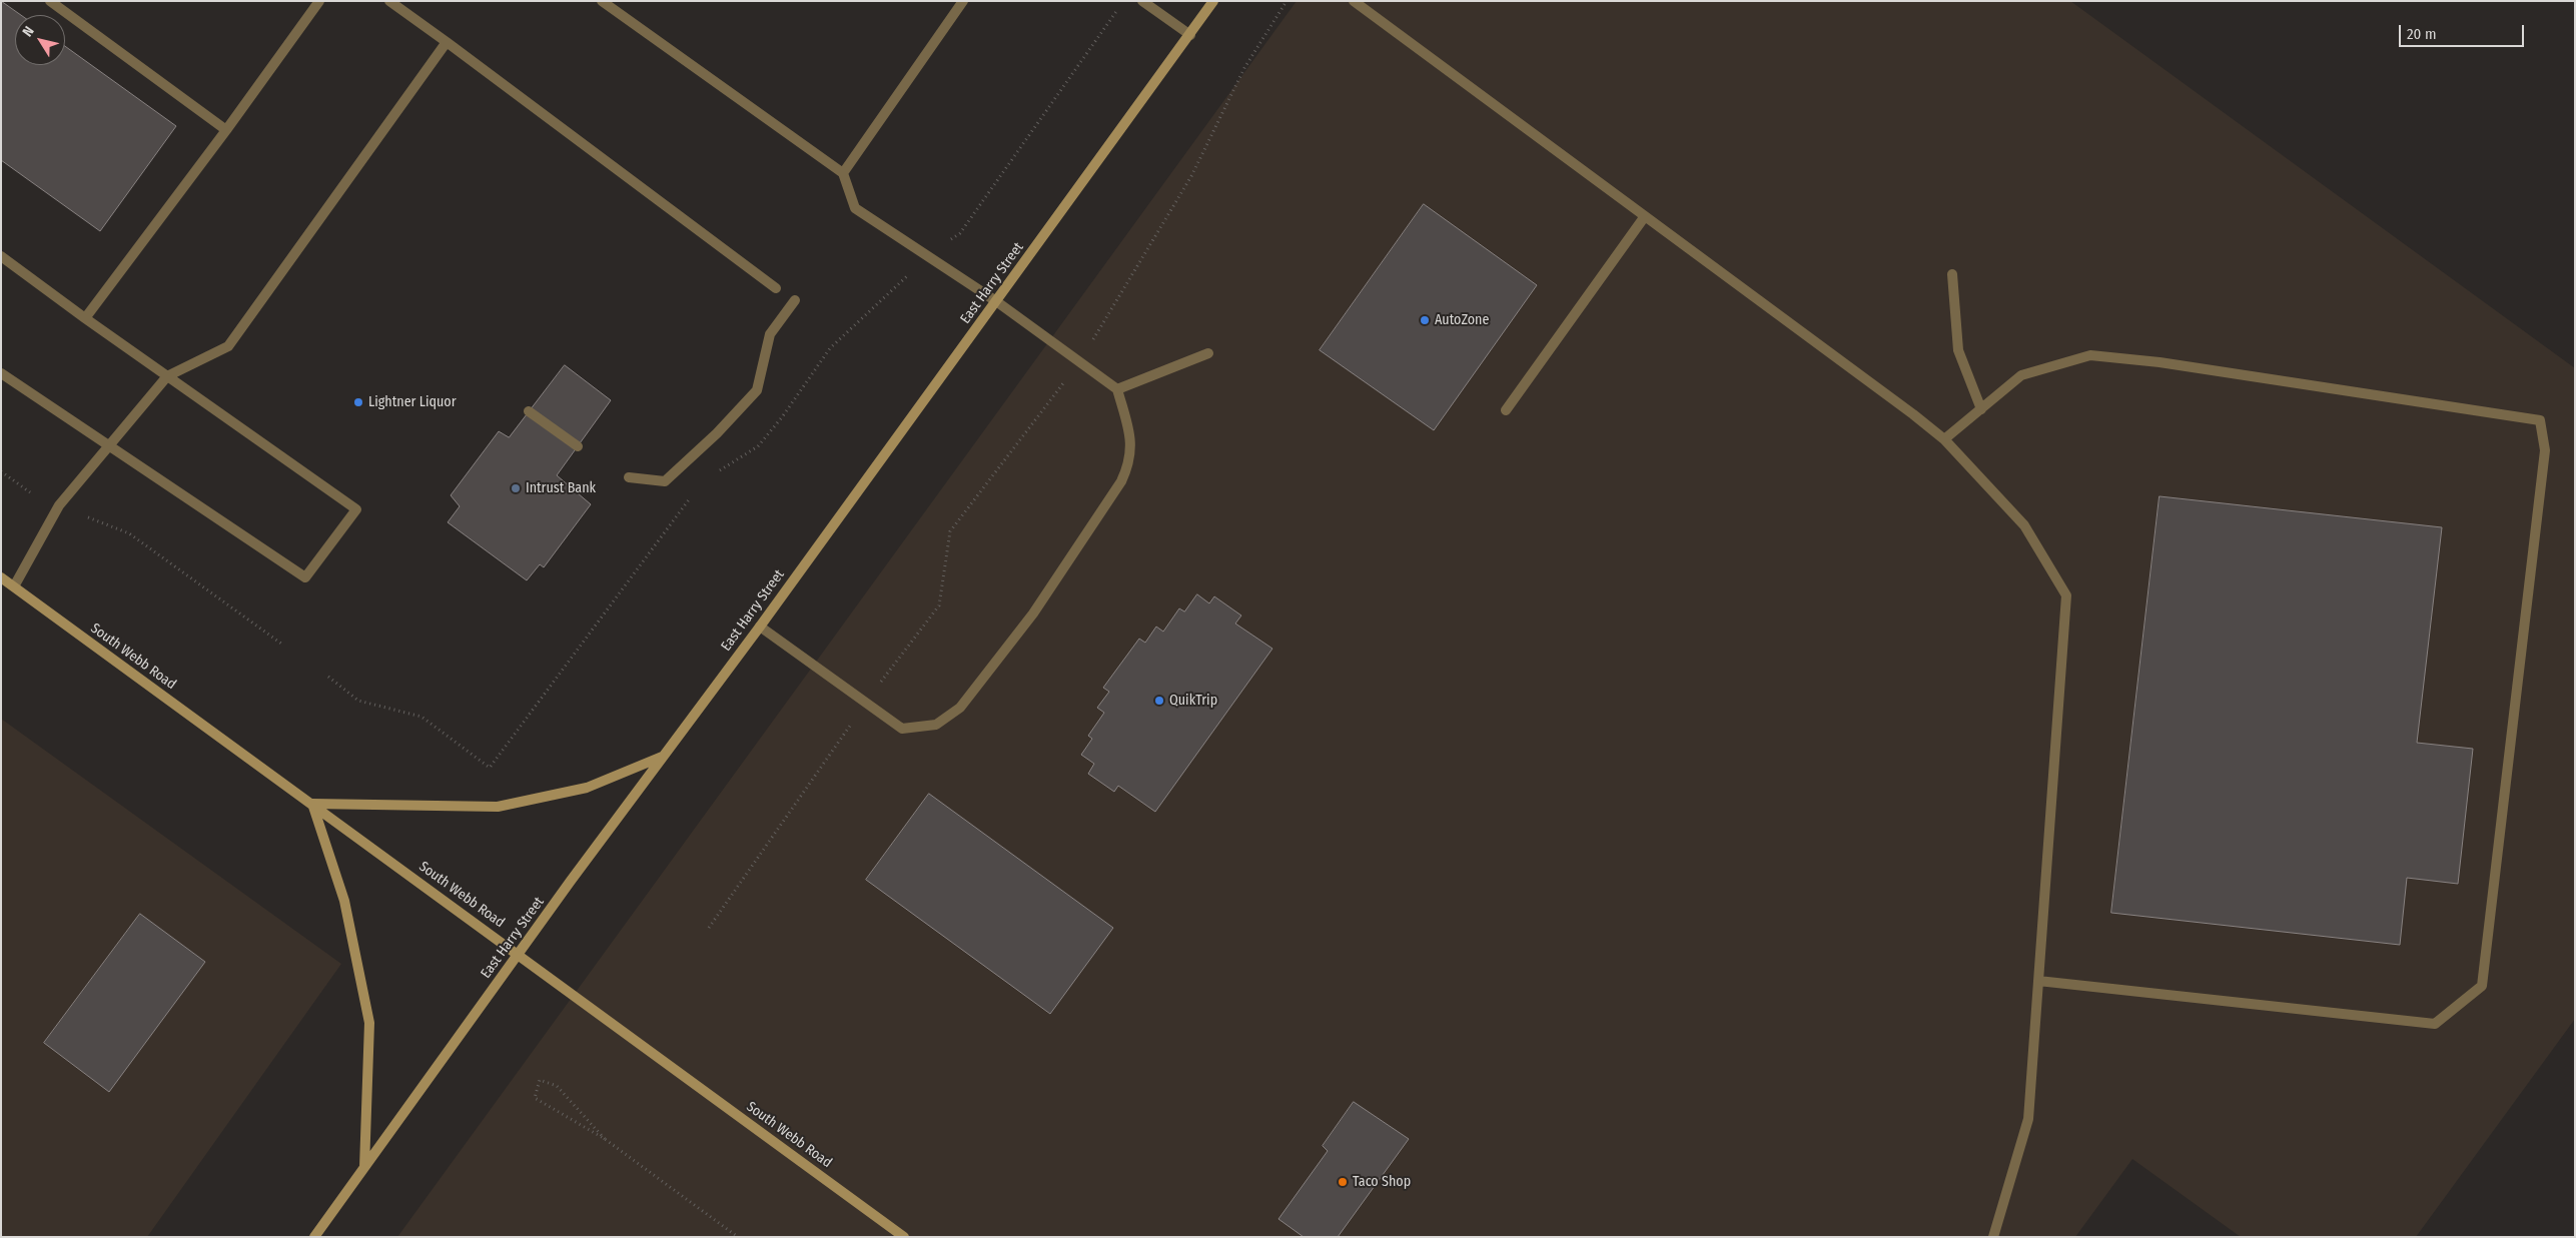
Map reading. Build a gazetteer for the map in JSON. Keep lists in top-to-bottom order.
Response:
{
  "streets": {
    "main road": ["East Harry Street", "South Webb Road"]
  },
  "crossings": [
    ["East Harry Street", "South Webb Road"]
  ],
  "places": [
    "AutoZone",
    "Lightner Liquor",
    "Intrust Bank",
    "QuikTrip",
    "Taco Shop"
  ],
  "scale_bar": "20 m",
  "north": "top left"
}
